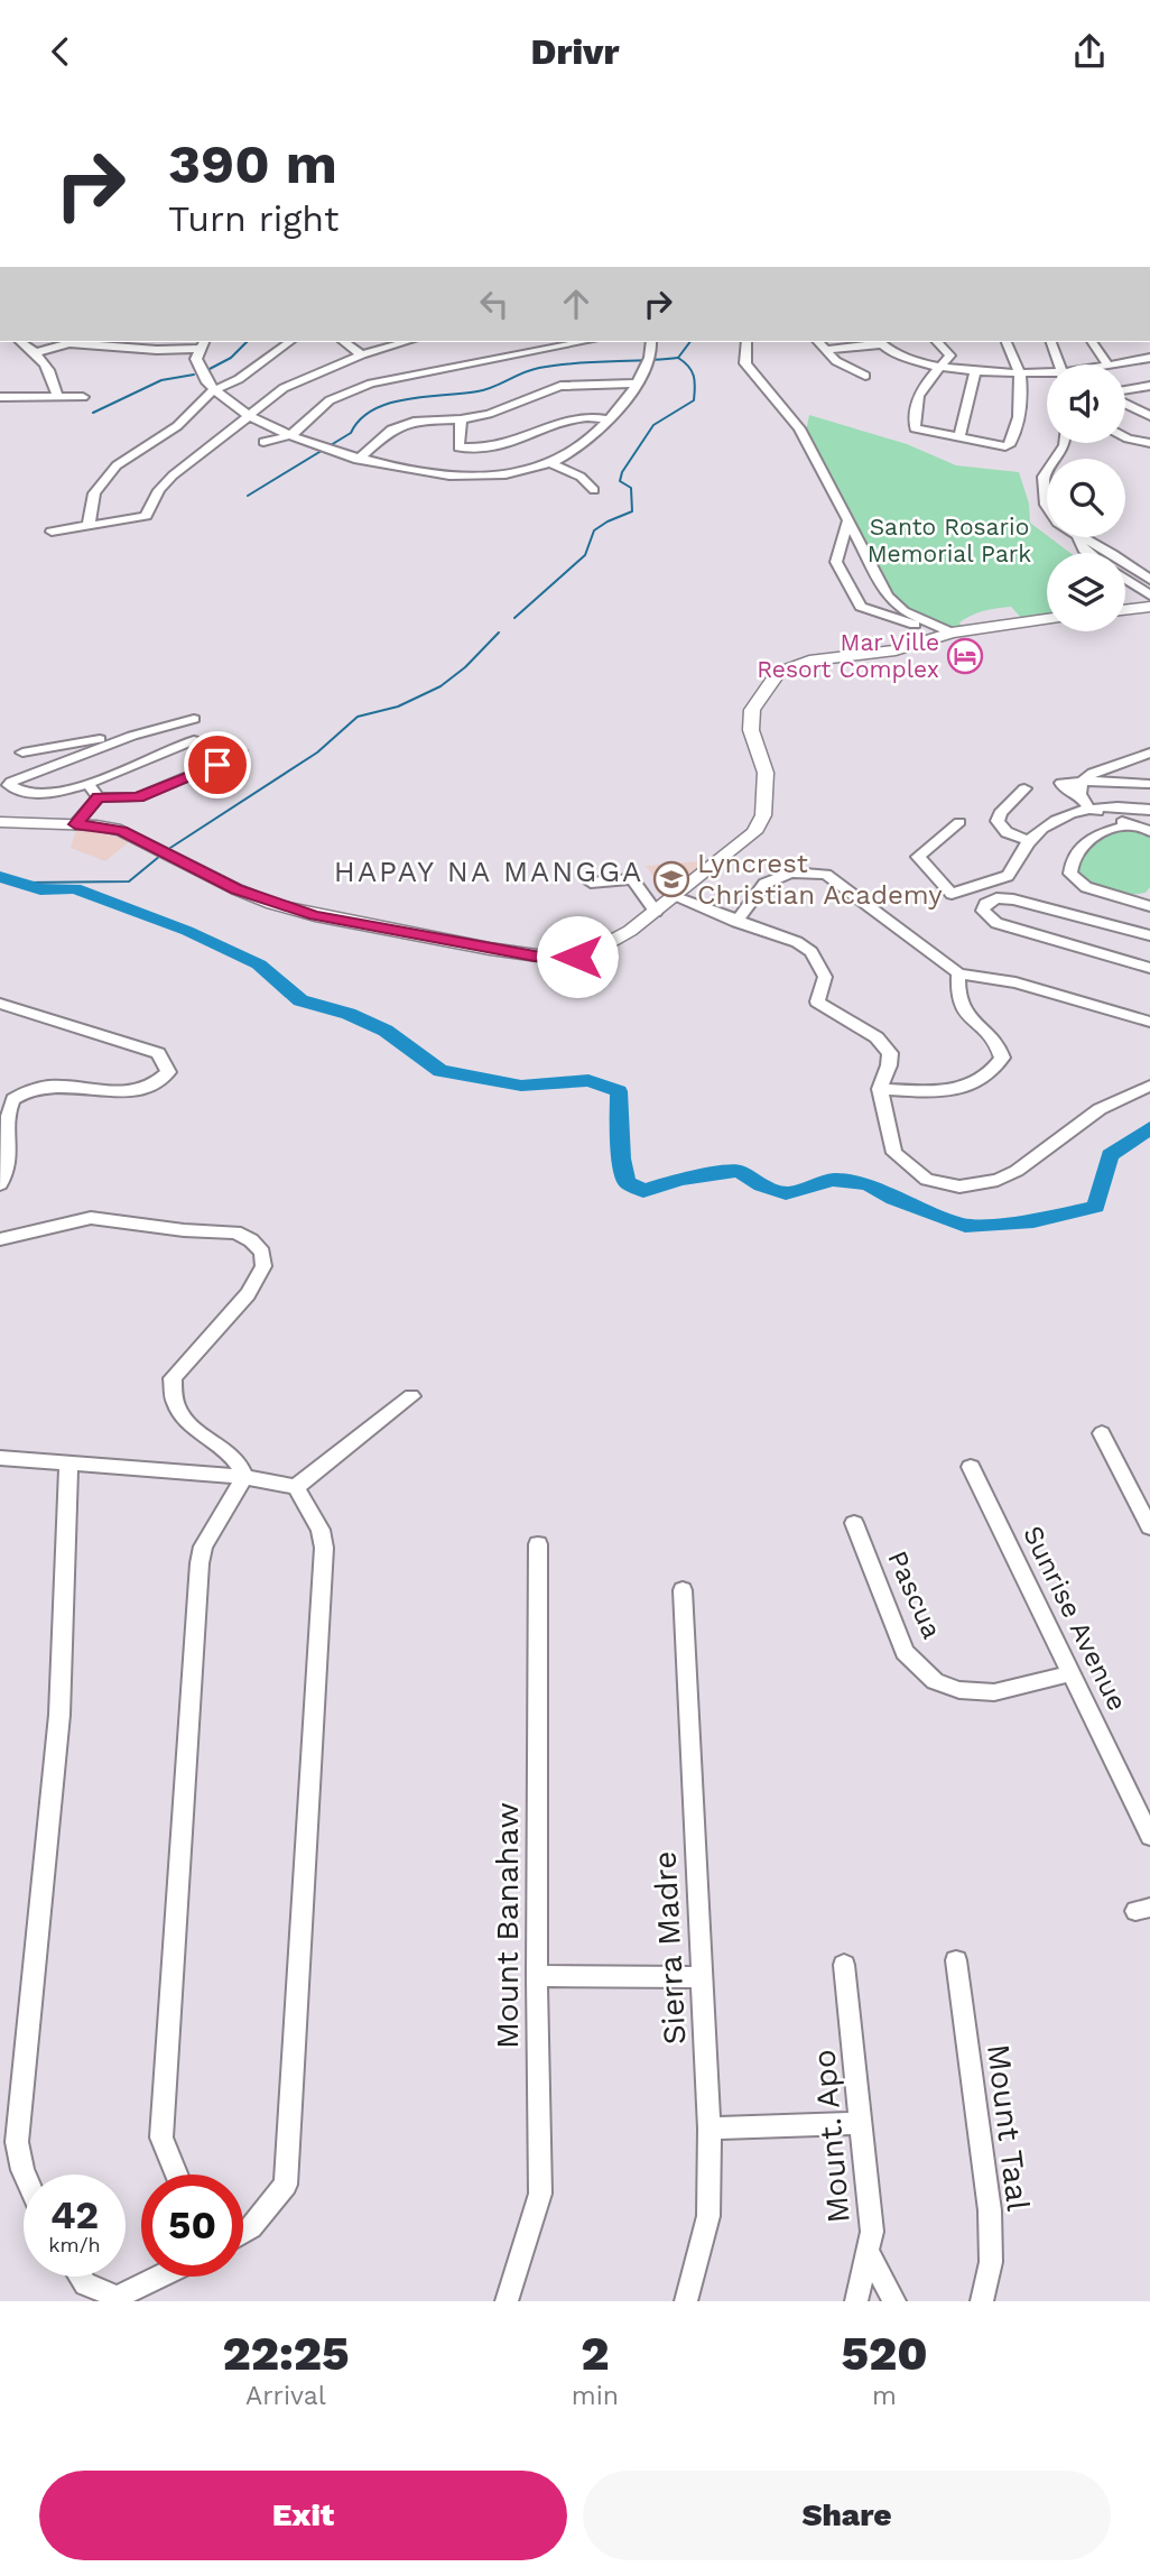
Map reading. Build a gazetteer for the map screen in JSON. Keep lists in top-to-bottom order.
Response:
{
  "streets": {
    "street": [
      "Pascua",
      "Sunrise Avenue",
      "Mount Banahaw",
      "Sierra Madre",
      "Mount Taal",
      "Mount. Apo"
    ]
  },
  "crossings": [
    ["Pascua", "Sunrise Avenue"]
  ],
  "districts": ["HAPAY NA MANGGA"],
  "parks": ["Santo Rosario Memorial Park"],
  "places": {
    "hotel": ["Mar Ville Resort Complex"],
    "school or university": ["Lyncrest Christian Academy"]
  },
  "page": {
    "header": "Drivr",
    "turn": ["390 m", "Turn right"],
    "speed": "42 km/h",
    "limit": "50",
    "eta": [
      "22:25",
      "Arrival",
      "2",
      "min",
      "520",
      "m"
    ],
    "buttons": ["Exit", "Share"]
  }
}
